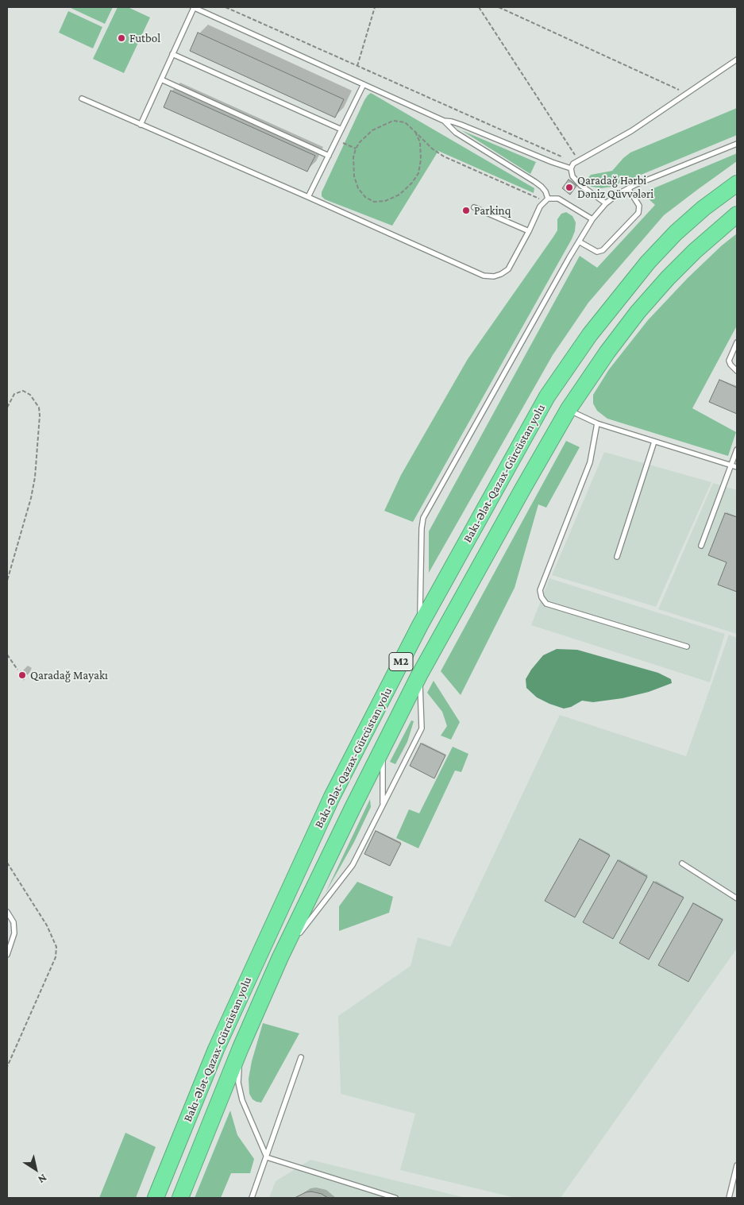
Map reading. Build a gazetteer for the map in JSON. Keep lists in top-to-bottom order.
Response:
{
  "streets": {
    "highway": ["Bakı-Ələt-Qazax-Gürcüstan yolu", "M2"]
  },
  "places": [
    "Futbol",
    "Qaradağ Hərbi Dəniz Qüvvələri",
    "Parkinq",
    "Qaradağ Mayakı"
  ],
  "north": "bottom right"
}
